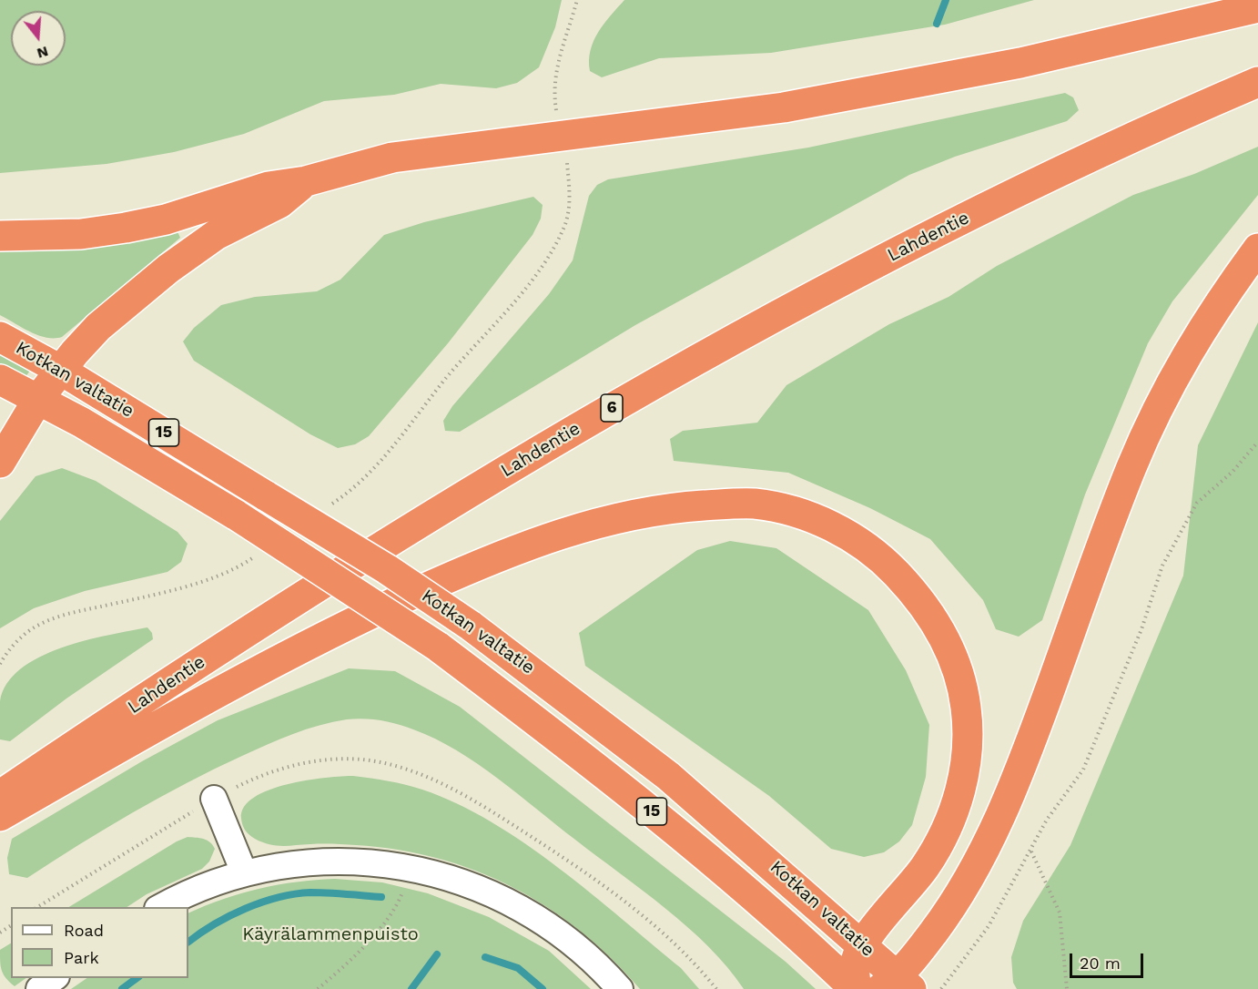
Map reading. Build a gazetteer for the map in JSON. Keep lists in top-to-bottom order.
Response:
{
  "streets": {
    "highway": [
      "Lahdentie",
      "Kotkan valtatie",
      "6",
      "15"
    ]
  },
  "parks": ["Käyrälammenpuisto"],
  "legend": ["Road", "Park"],
  "scale_bar": "20 m",
  "north": "bottom"
}
